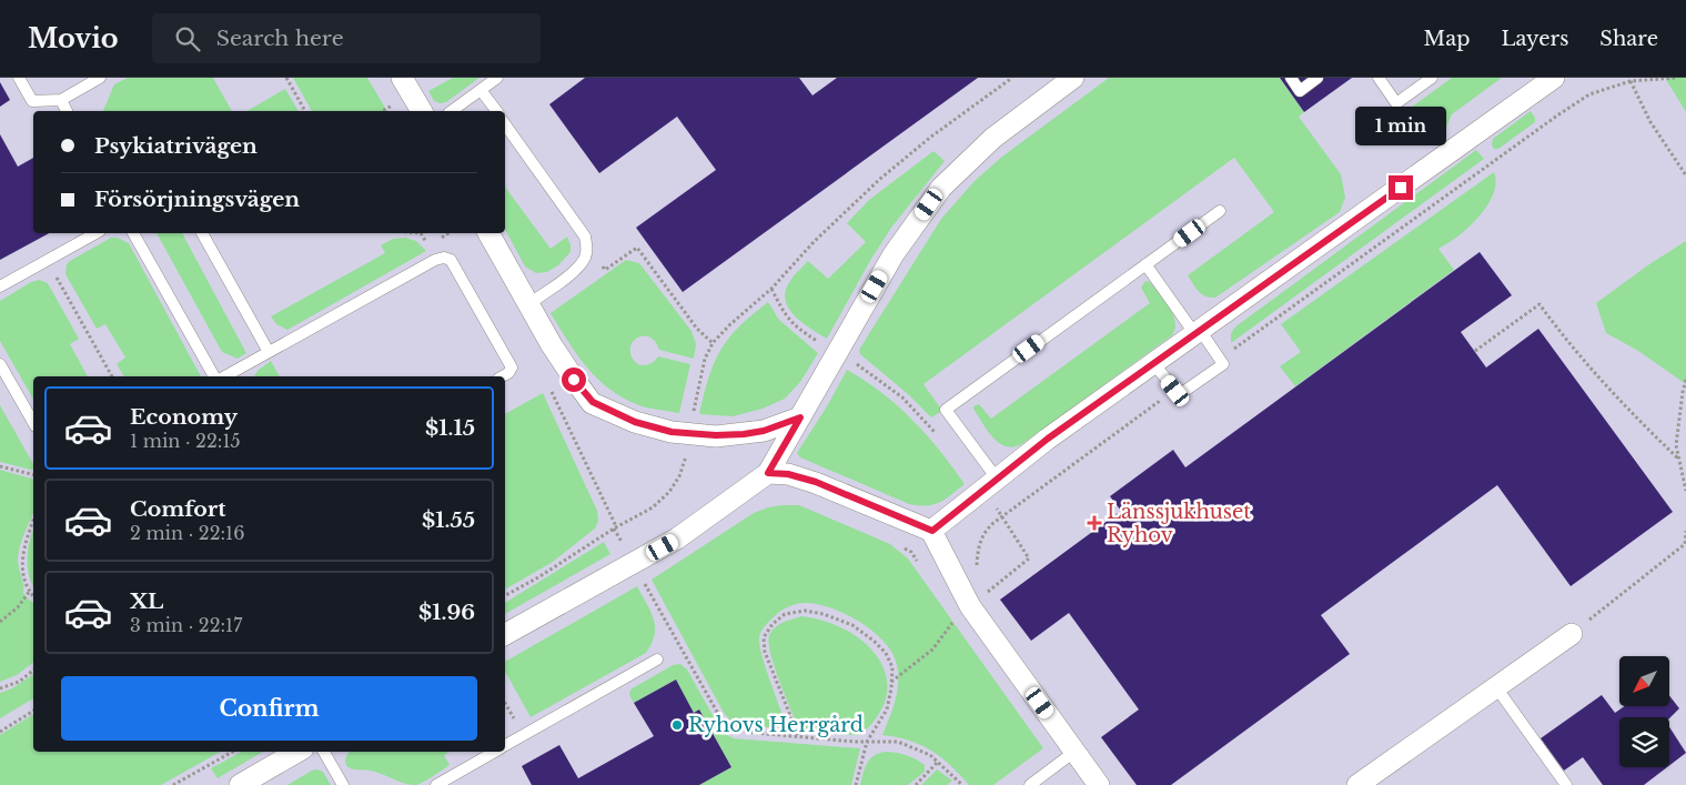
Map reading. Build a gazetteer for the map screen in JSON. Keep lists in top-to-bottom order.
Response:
{
  "places": {
    "health": ["Länssjukhuset Ryhov"],
    "other": ["Ryhovs Herrgård"]
  },
  "north": "bottom left",
  "page": {
    "header": "Movio",
    "search": "Search here",
    "nav": ["Map", "Layers", "Share"],
    "bubble": "1 min",
    "banner": ["Psykiatrivägen", "Försörjningsvägen"],
    "list": [
      {
        "name": "Economy",
        "note": "1 min · 22:15",
        "value": "$1.15"
      },
      {
        "name": "Comfort",
        "note": "2 min · 22:16",
        "value": "$1.55"
      },
      {
        "name": "XL",
        "note": "3 min · 22:17",
        "value": "$1.96"
      }
    ],
    "buttons": "Confirm"
  }
}
